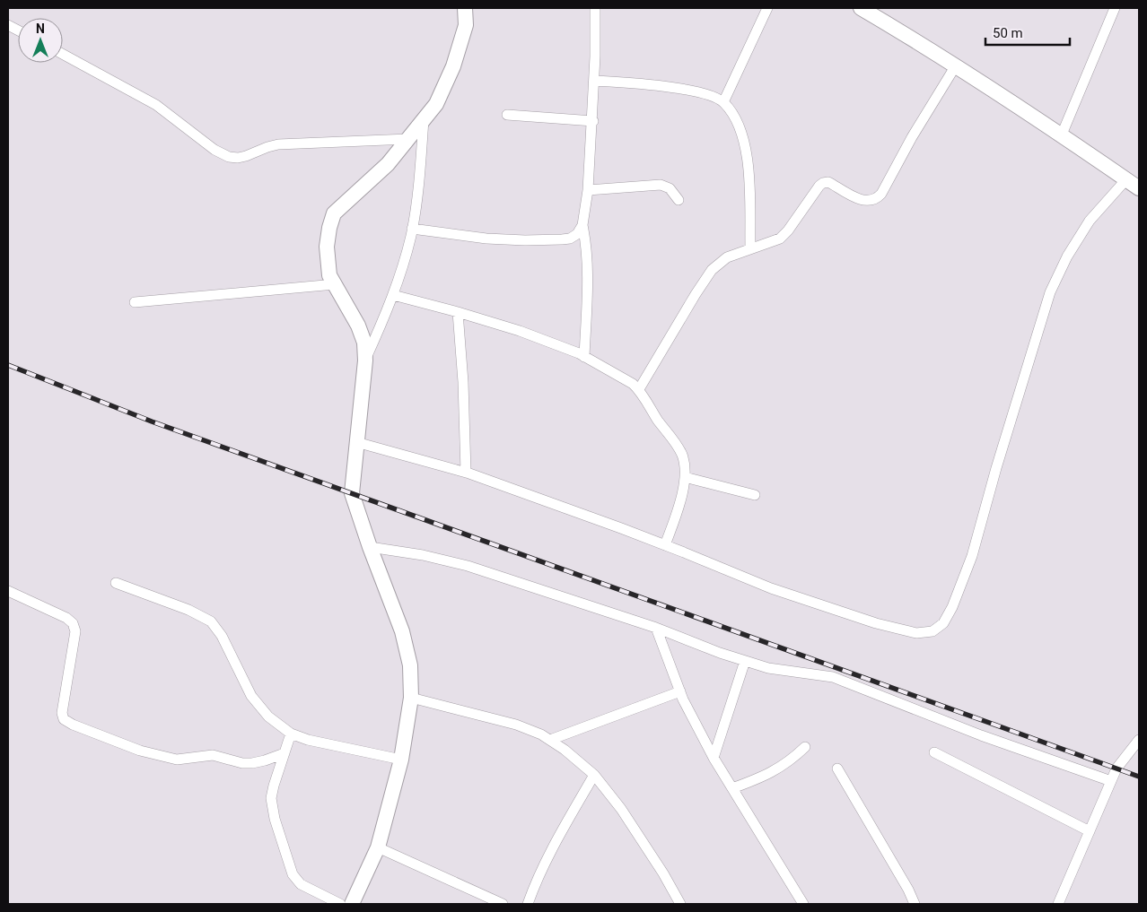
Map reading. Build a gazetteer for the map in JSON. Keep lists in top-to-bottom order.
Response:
{
  "scale_bar": "50 m",
  "north": "top"
}
